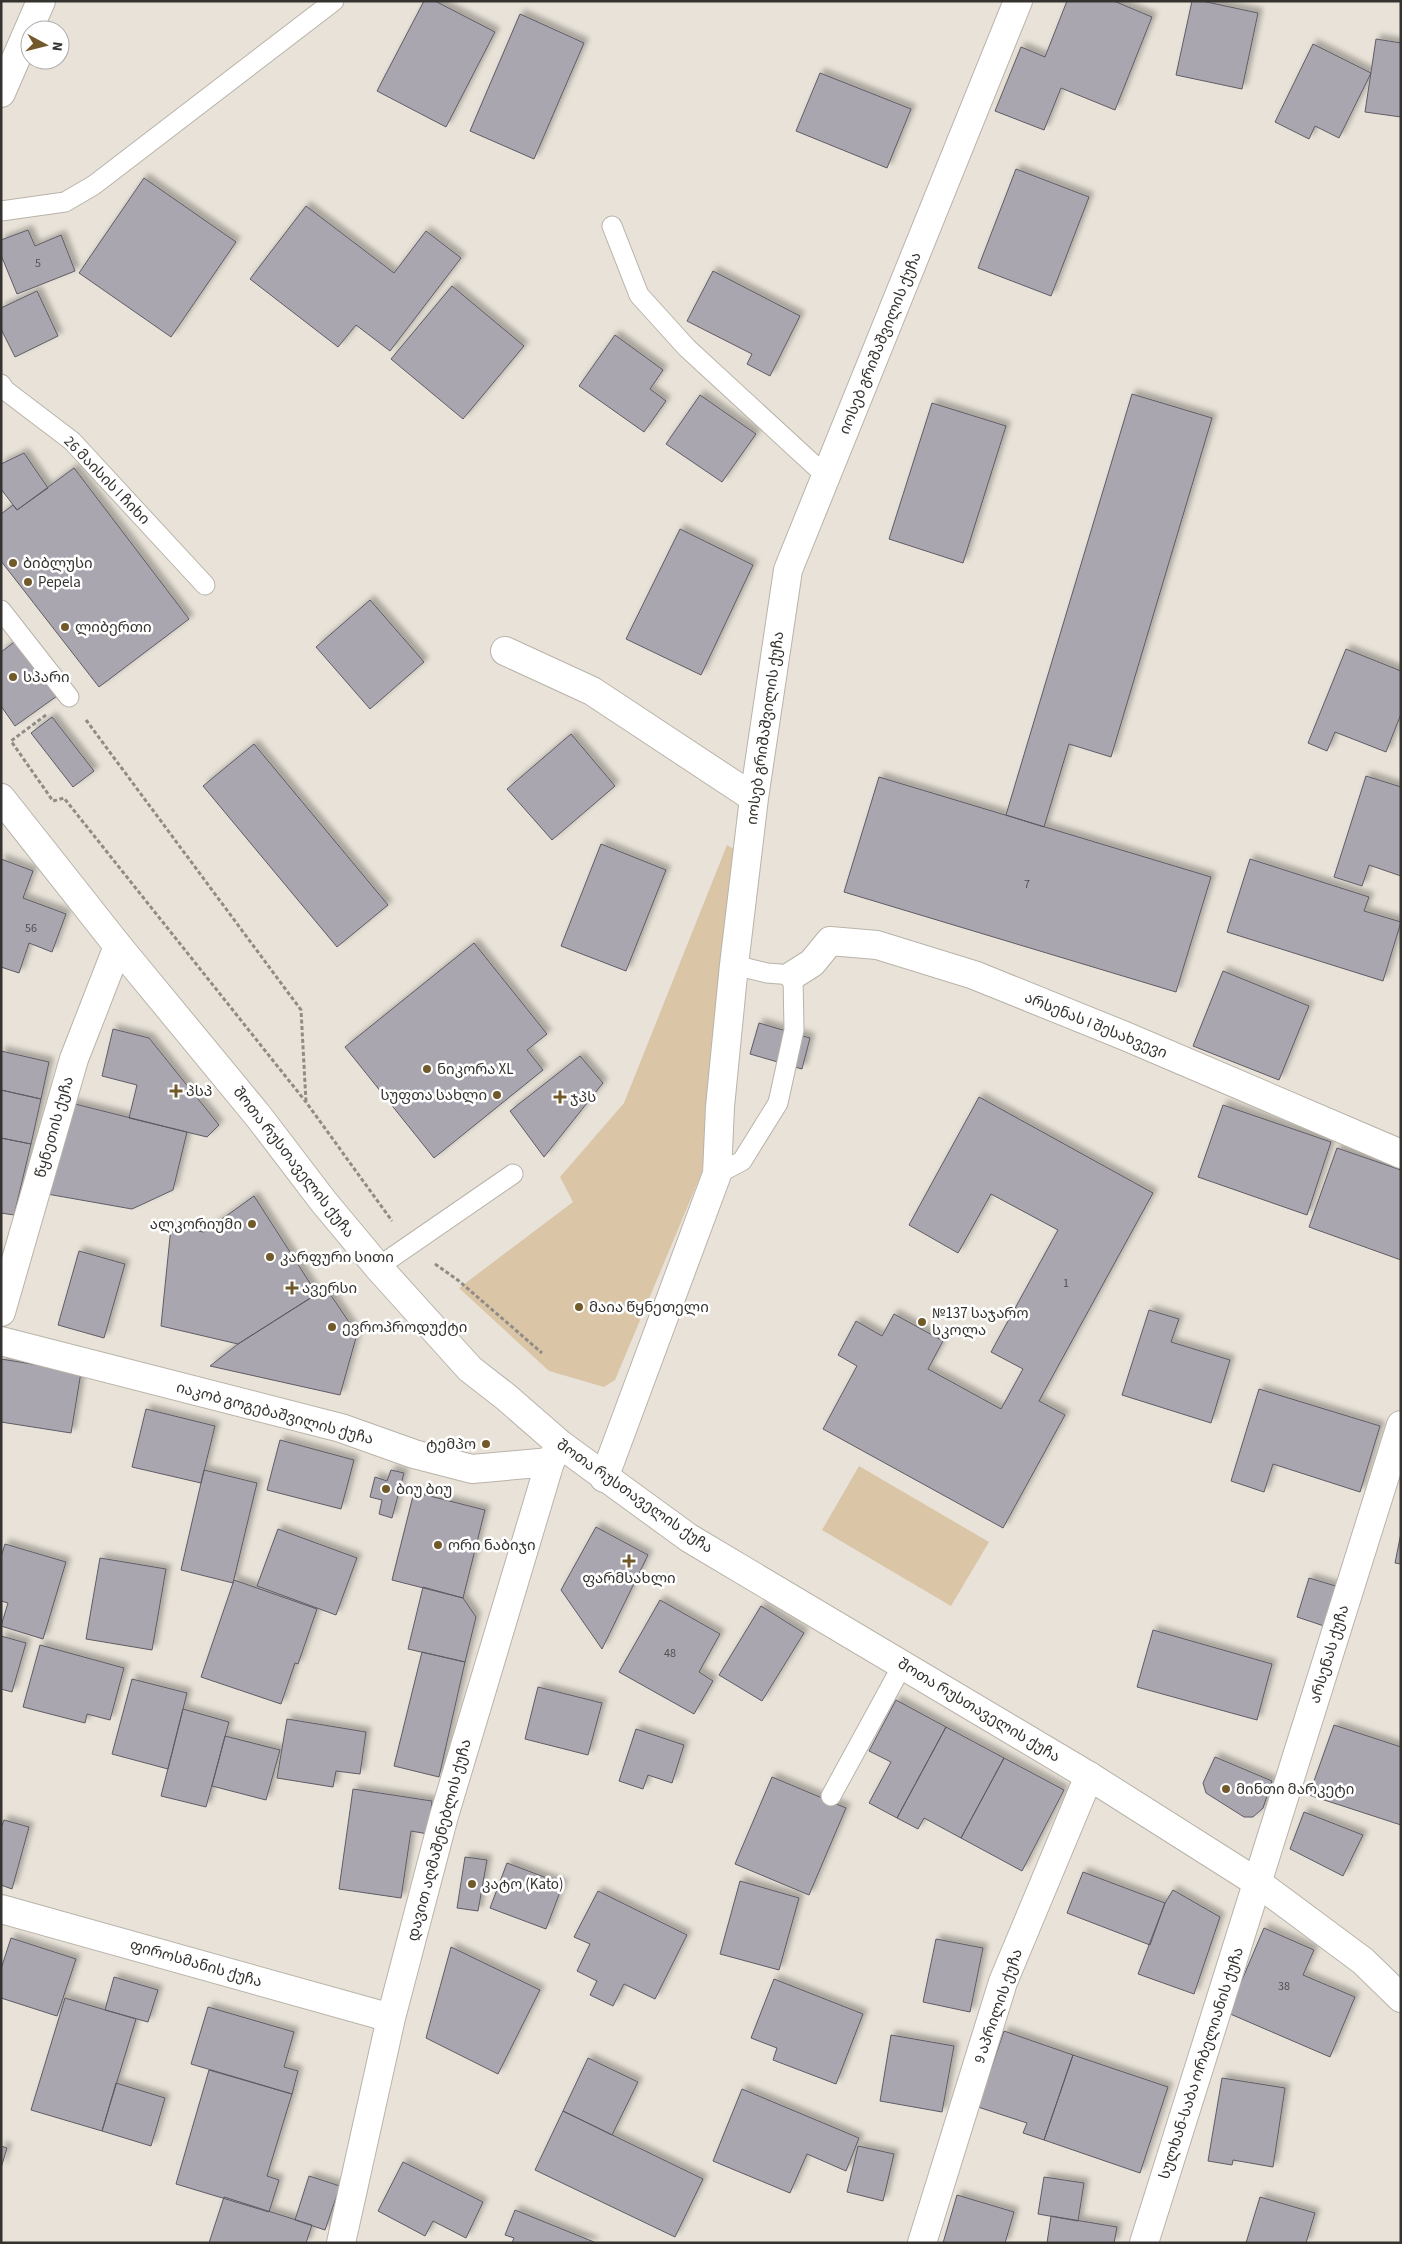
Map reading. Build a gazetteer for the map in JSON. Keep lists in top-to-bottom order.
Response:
{
  "streets": {
    "street": [
      "იოსებ გრიშაშვილის ქუჩა",
      "არსენას I შესახვევი",
      "წყნეთის ქუჩა",
      "შოთა რუსთაველის ქუჩა",
      "იაკობ გოგებაშვილის ქუჩა",
      "არსენას ქუჩა",
      "დავით აღმაშენებლის ქუჩა",
      "ფიროსმანის ქუჩა",
      "9 აპრილის ქუჩა",
      "სულხან-საბა ორბელიანის ქუჩა"
    ],
    "lane": ["26 მაისის I ჩიხი"]
  },
  "crossings": [
    ["იოსებ გრიშაშვილის ქუჩა", "შოთა რუსთაველის ქუჩა"],
    ["წყნეთის ქუჩა", "შოთა რუსთაველის ქუჩა"],
    ["შოთა რუსთაველის ქუჩა", "იაკობ გოგებაშვილის ქუჩა"],
    ["შოთა რუსთაველის ქუჩა", "არსენას ქუჩა"],
    ["შოთა რუსთაველის ქუჩა", "დავით აღმაშენებლის ქუჩა"],
    ["შოთა რუსთაველის ქუჩა", "9 აპრილის ქუჩა"],
    ["შოთა რუსთაველის ქუჩა", "სულხან-საბა ორბელიანის ქუჩა"],
    ["იაკობ გოგებაშვილის ქუჩა", "დავით აღმაშენებლის ქუჩა"],
    ["არსენას ქუჩა", "სულხან-საბა ორბელიანის ქუჩა"],
    ["დავით აღმაშენებლის ქუჩა", "ფიროსმანის ქუჩა"]
  ],
  "places": {
    "other": [
      "ბიბლუსი",
      "Pepela",
      "ლიბერთი",
      "სპარი",
      "ნიკორა XL",
      "სუფთა სახლი",
      "ალკორიუმი",
      "კარფური სითი",
      "მაია წყნეთელი",
      "№137 საჯარო სკოლა",
      "ევროპროდუქტი",
      "ტემპო",
      "ბიუ ბიუ",
      "ორი ნაბიჯი",
      "მინთი მარკეტი",
      "კატო (Kato)"
    ],
    "health": [
      "პსპ",
      "ჯპს",
      "ავერსი",
      "ფარმსახლი"
    ]
  },
  "house_numbers": [
    "5",
    "7",
    "56",
    "1",
    "48",
    "38"
  ],
  "north": "right"
}
